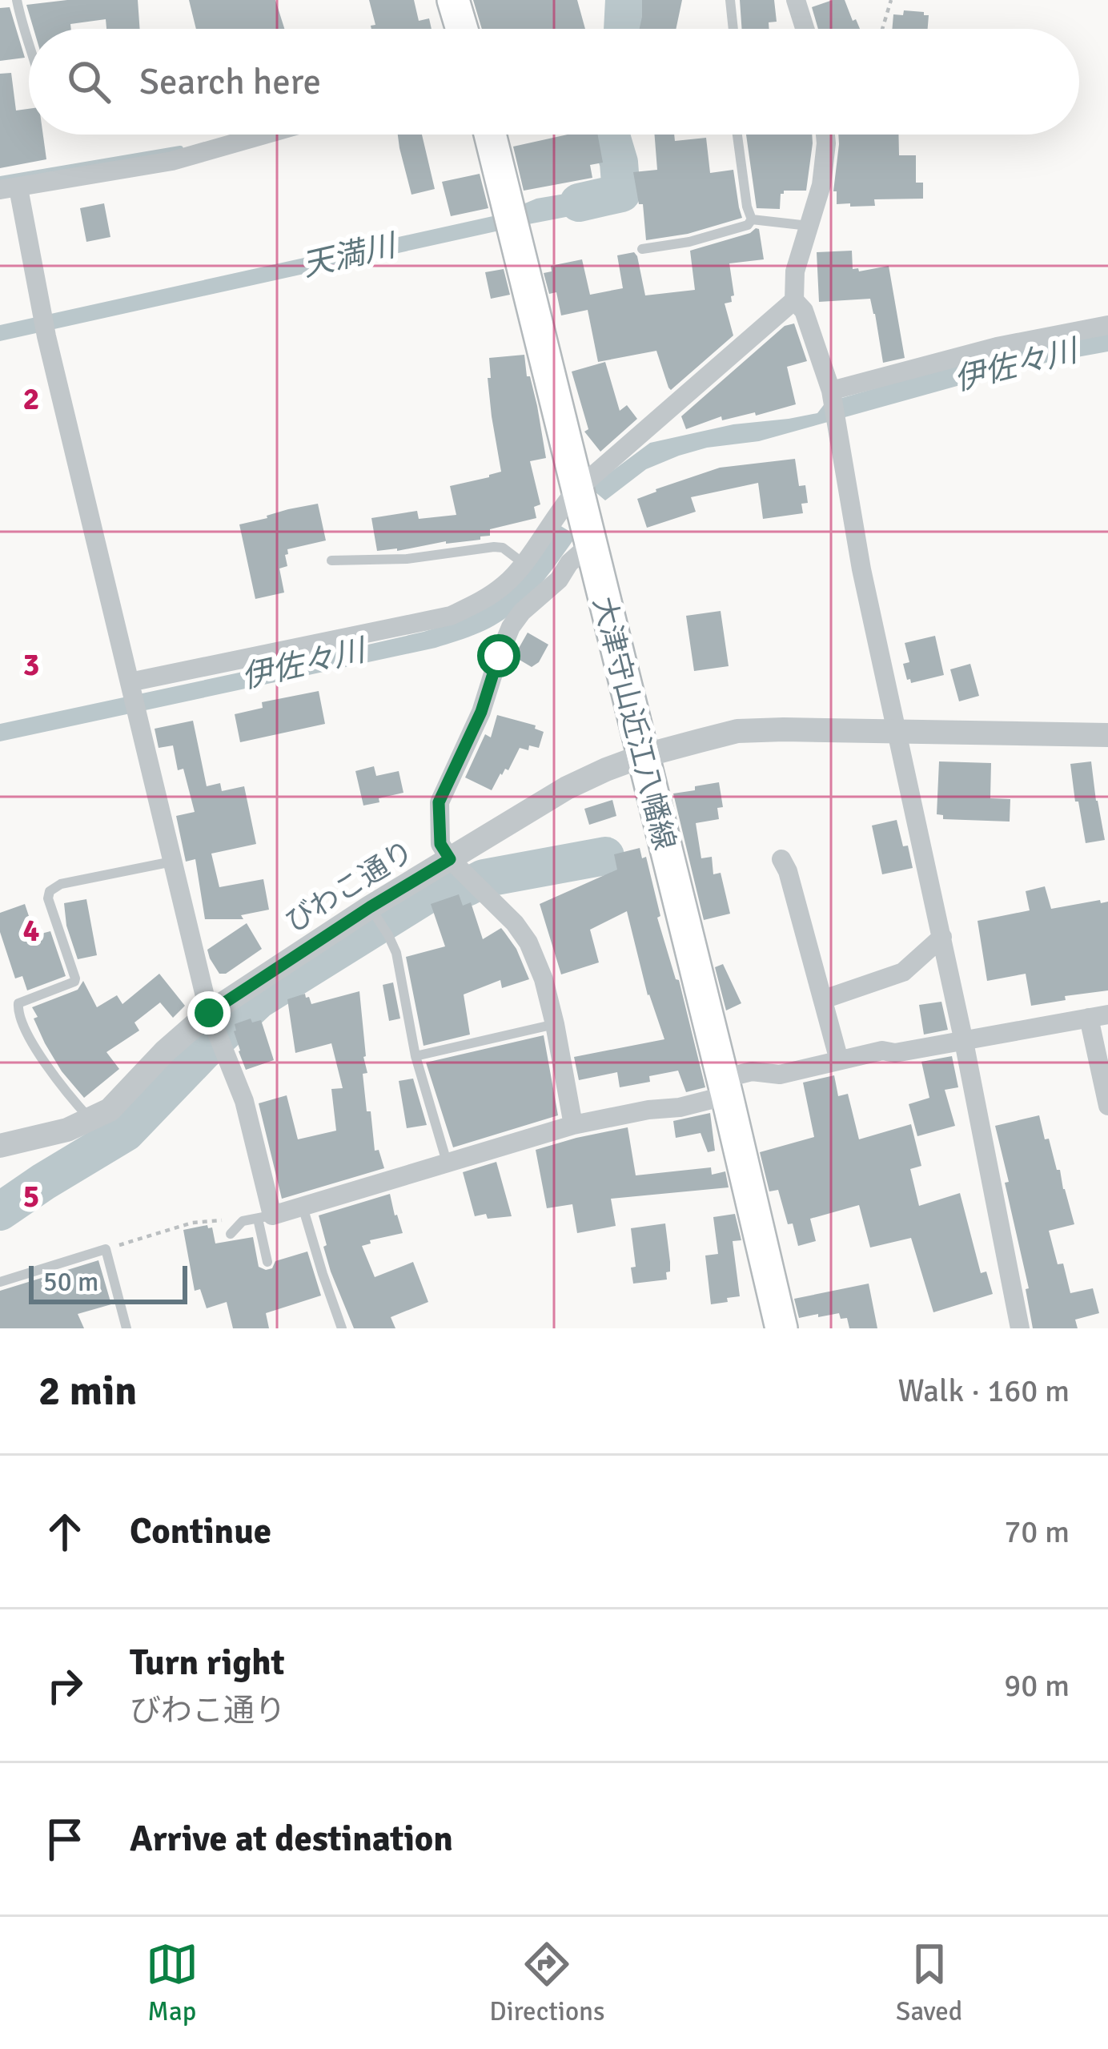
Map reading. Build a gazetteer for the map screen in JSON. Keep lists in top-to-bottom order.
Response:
{
  "streets": {
    "main road": ["大津守山近江八幡線"],
    "street": ["びわこ通り"]
  },
  "crossings": [
    ["大津守山近江八幡線", "びわこ通り"]
  ],
  "water": ["天満川", "伊佐々川"],
  "scale_bar": "50 m",
  "page": {
    "search": "Search here",
    "scale": "50 m",
    "heading": ["2 min", "Walk · 160 m"],
    "list": [
      ["Continue", "70 m"],
      ["Turn right", "びわこ通り", "90 m"],
      "Arrive at destination"
    ],
    "nav": ["Map", "Directions", "Saved"]
  },
  "grid": {
    "rows": [
      "2",
      "3",
      "4",
      "5"
    ]
  }
}
